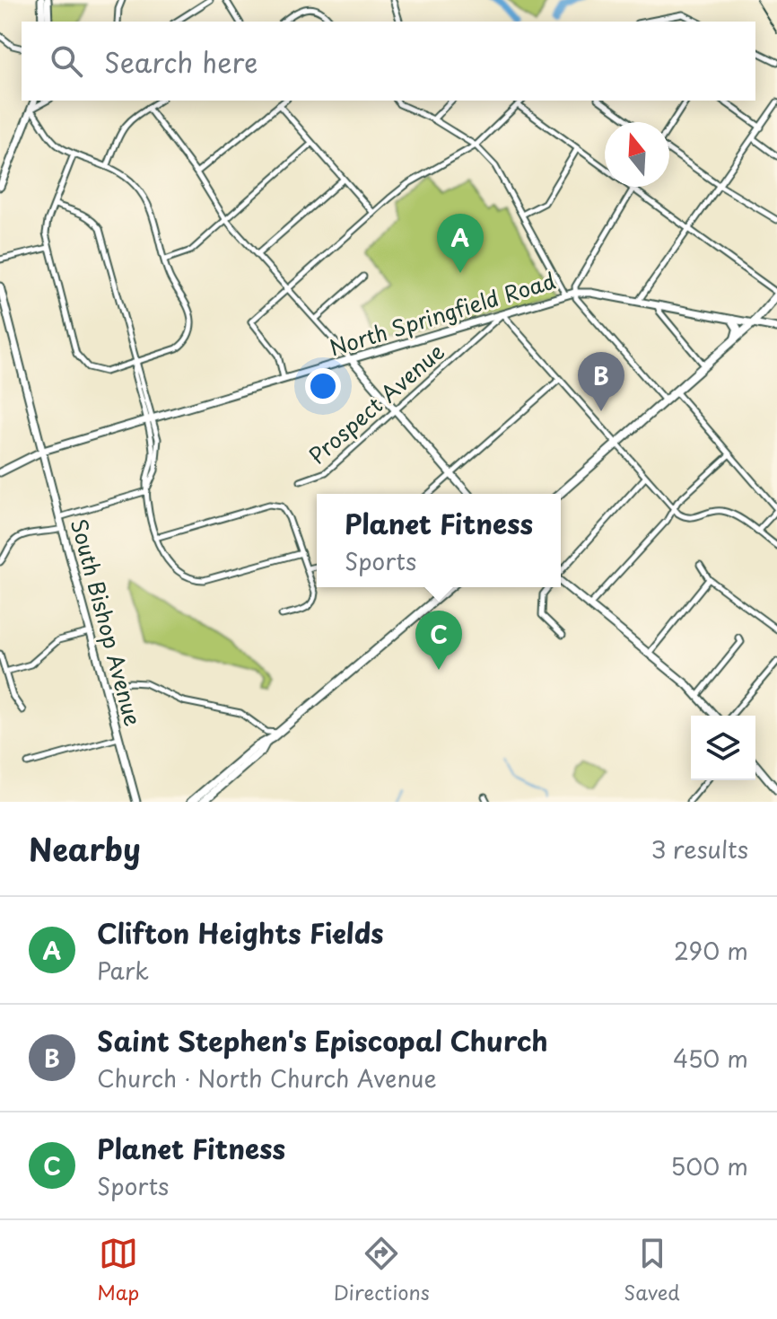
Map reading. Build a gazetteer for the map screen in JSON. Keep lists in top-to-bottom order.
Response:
{
  "streets": {
    "main road": ["North Springfield Road", "South Bishop Avenue"],
    "street": ["Prospect Avenue"]
  },
  "crossings": [
    ["North Springfield Road", "Prospect Avenue"],
    ["North Springfield Road", "South Bishop Avenue"]
  ],
  "north": "top",
  "page": {
    "search": "Search here",
    "pins": ["A", "B", "C"],
    "popup": ["Planet Fitness", "Sports"],
    "heading": ["Nearby", "3 results"],
    "list": [
      {
        "mark": "A",
        "name": "Clifton Heights Fields",
        "note": "Park",
        "value": "290 m"
      },
      {
        "mark": "B",
        "name": "Saint Stephen's Episcopal Church",
        "note": "Church · North Church Avenue",
        "value": "450 m"
      },
      {
        "mark": "C",
        "name": "Planet Fitness",
        "note": "Sports",
        "value": "500 m"
      }
    ],
    "nav": ["Map", "Directions", "Saved"]
  }
}
